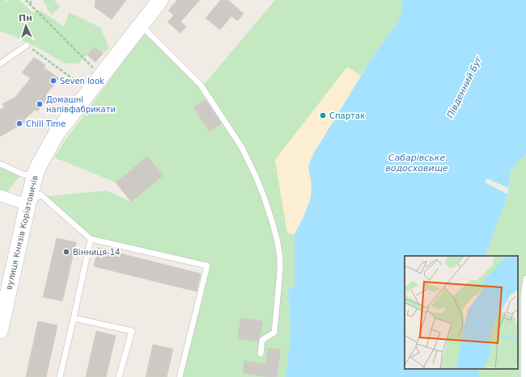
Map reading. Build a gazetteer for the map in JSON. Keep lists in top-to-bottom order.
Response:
{
  "streets": {
    "main road": ["вулиця Князів Коріатовичів"]
  },
  "water": ["Південний Буг", "Сабарівське водосховище"],
  "places": [
    "Seven look",
    "Домашні напівфабрикати",
    "Спартак",
    "Chill Time",
    "Вінниця-14"
  ],
  "north": "top"
}
